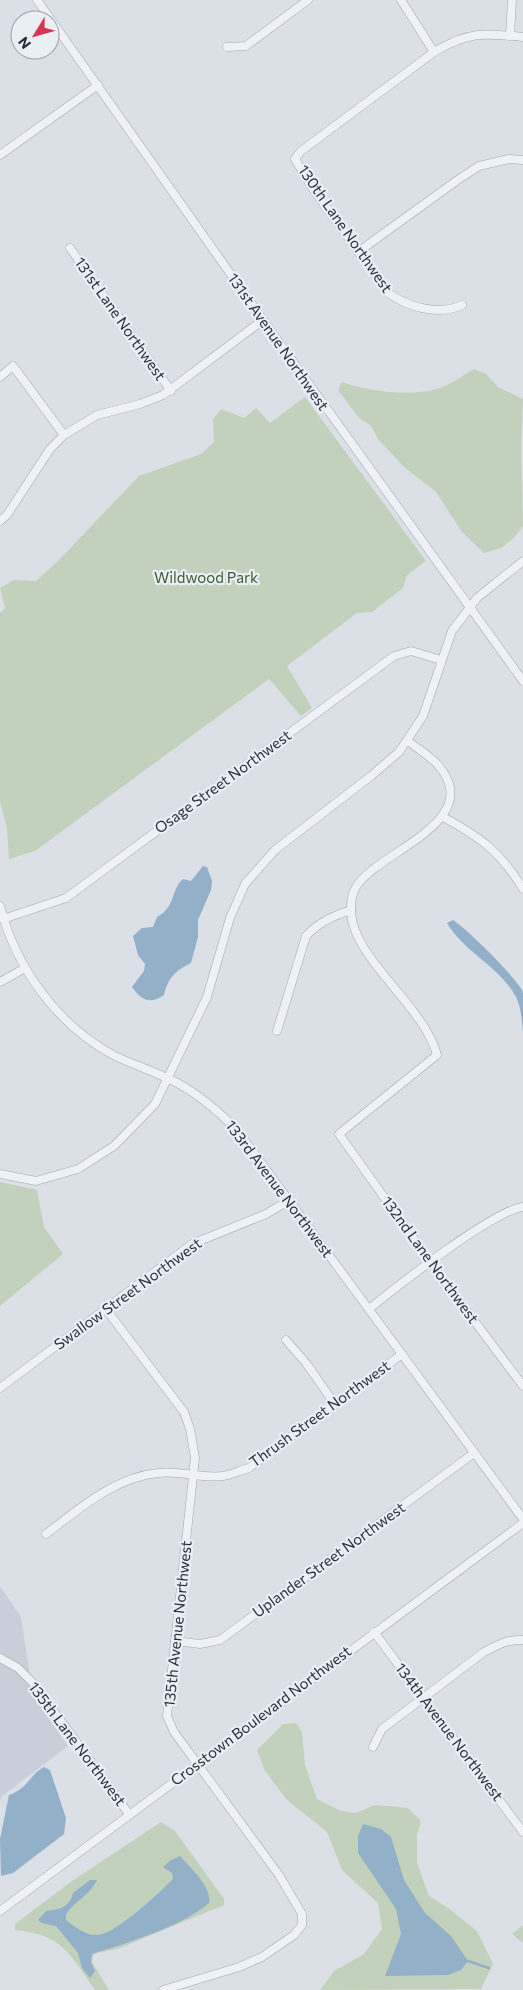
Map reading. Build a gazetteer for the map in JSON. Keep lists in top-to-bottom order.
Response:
{
  "streets": {
    "street": [
      "130th Lane Northwest",
      "131st Lane Northwest",
      "131st Avenue Northwest",
      "Osage Street Northwest",
      "133rd Avenue Northwest",
      "132nd Lane Northwest",
      "Swallow Street Northwest",
      "Thrush Street Northwest",
      "Uplander Street Northwest",
      "135th Avenue Northwest",
      "Crosstown Boulevard Northwest",
      "134th Avenue Northwest",
      "135th Lane Northwest"
    ]
  },
  "crossings": [
    ["Osage Street Northwest", "133rd Avenue Northwest"],
    ["133rd Avenue Northwest", "Swallow Street Northwest"],
    ["133rd Avenue Northwest", "Thrush Street Northwest"],
    ["133rd Avenue Northwest", "Uplander Street Northwest"],
    ["Swallow Street Northwest", "135th Avenue Northwest"],
    ["Thrush Street Northwest", "135th Avenue Northwest"],
    ["Uplander Street Northwest", "135th Avenue Northwest"],
    ["135th Avenue Northwest", "Crosstown Boulevard Northwest"],
    ["Crosstown Boulevard Northwest", "134th Avenue Northwest"],
    ["Crosstown Boulevard Northwest", "135th Lane Northwest"]
  ],
  "parks": ["Wildwood Park"],
  "north": "bottom left"
}
